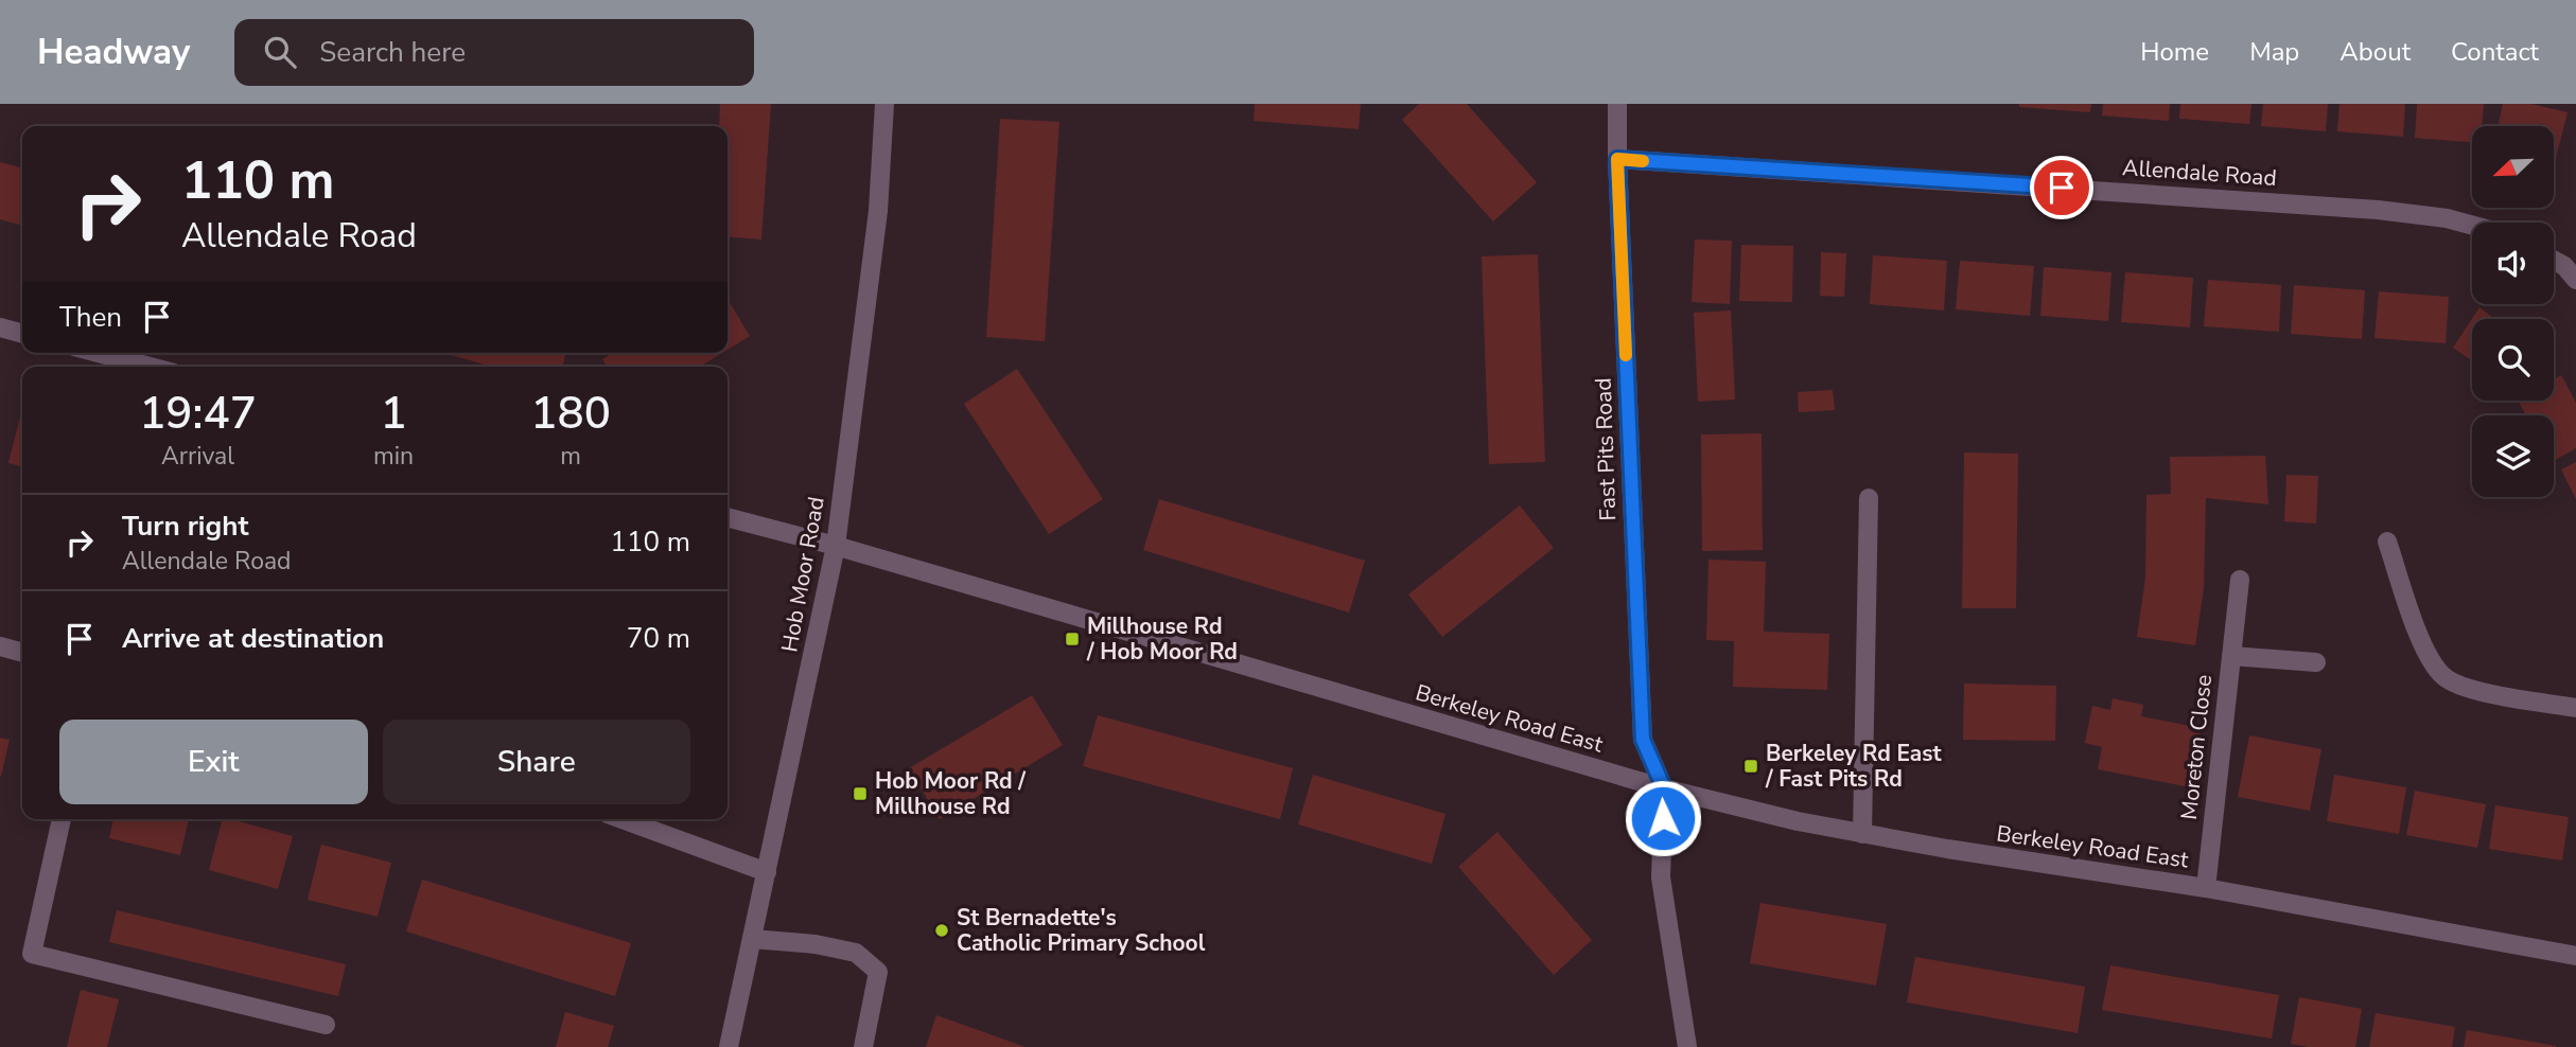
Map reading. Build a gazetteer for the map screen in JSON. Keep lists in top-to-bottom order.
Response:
{
  "streets": {
    "street": [
      "Allendale Road",
      "Fast Pits Road",
      "Hob Moor Road",
      "Berkeley Road East",
      "Moreton Close"
    ]
  },
  "crossings": [
    ["Allendale Road", "Fast Pits Road"],
    ["Fast Pits Road", "Berkeley Road East"],
    ["Hob Moor Road", "Berkeley Road East"],
    ["Berkeley Road East", "Moreton Close"]
  ],
  "places": {
    "transit": ["Millhouse Rd / Hob Moor Rd", "Berkeley Rd East / Fast Pits Rd", "Hob Moor Rd / Millhouse Rd"],
    "other": ["St Bernadette's Catholic Primary School"]
  },
  "north": "bottom left",
  "page": {
    "header": "Headway",
    "search": "Search here",
    "nav": [
      "Home",
      "Map",
      "About",
      "Contact"
    ],
    "turn": ["110 m", "Allendale Road"],
    "then": "Then",
    "eta": [
      "19:47",
      "Arrival",
      "1",
      "min",
      "180",
      "m"
    ],
    "list": [
      {
        "name": "Turn right",
        "note": "Allendale Road",
        "value": "110 m"
      },
      {
        "name": "Arrive at destination",
        "value": "70 m"
      }
    ],
    "buttons": ["Exit", "Share"]
  }
}
